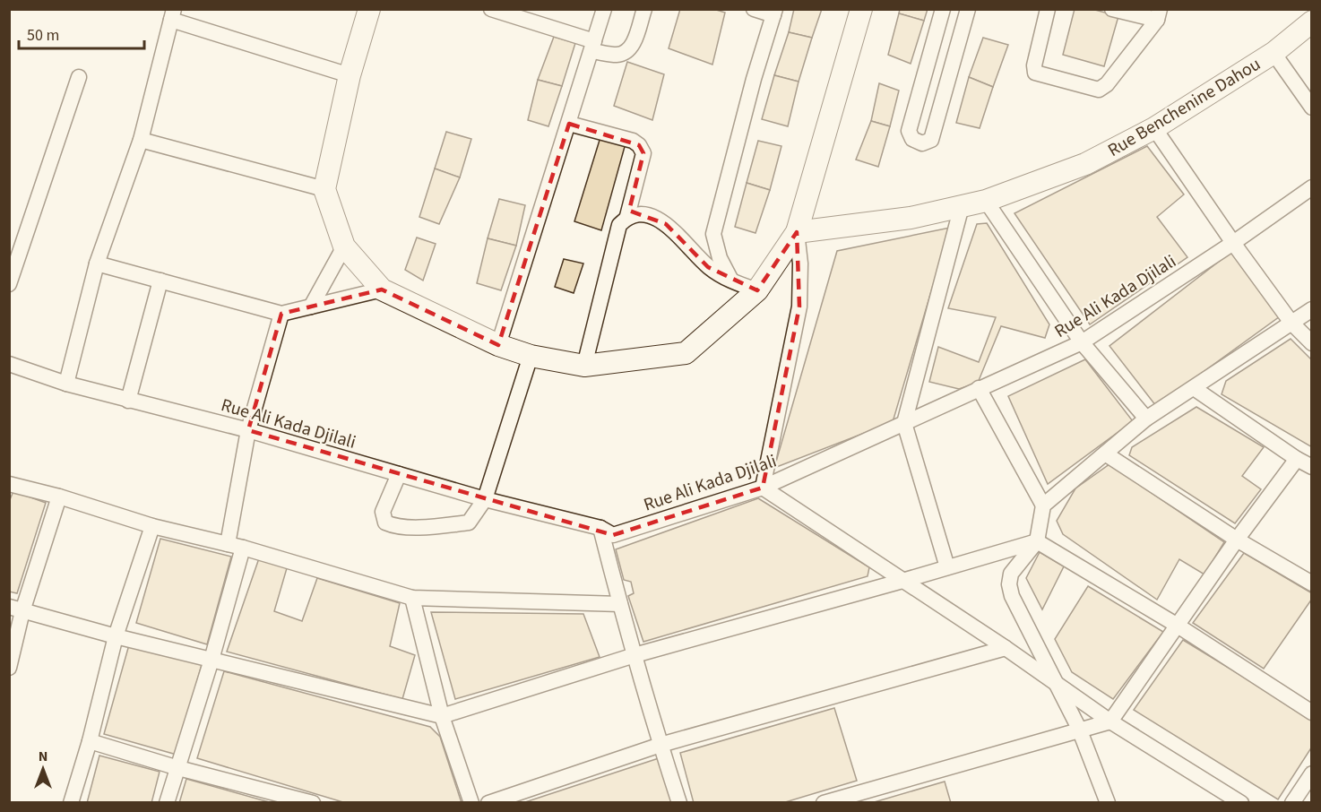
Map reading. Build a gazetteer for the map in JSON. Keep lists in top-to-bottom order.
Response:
{
  "streets": {
    "street": ["Rue Benchenine Dahou", "Rue Ali Kada Djilali"]
  },
  "scale_bar": "50 m",
  "north": "top"
}
